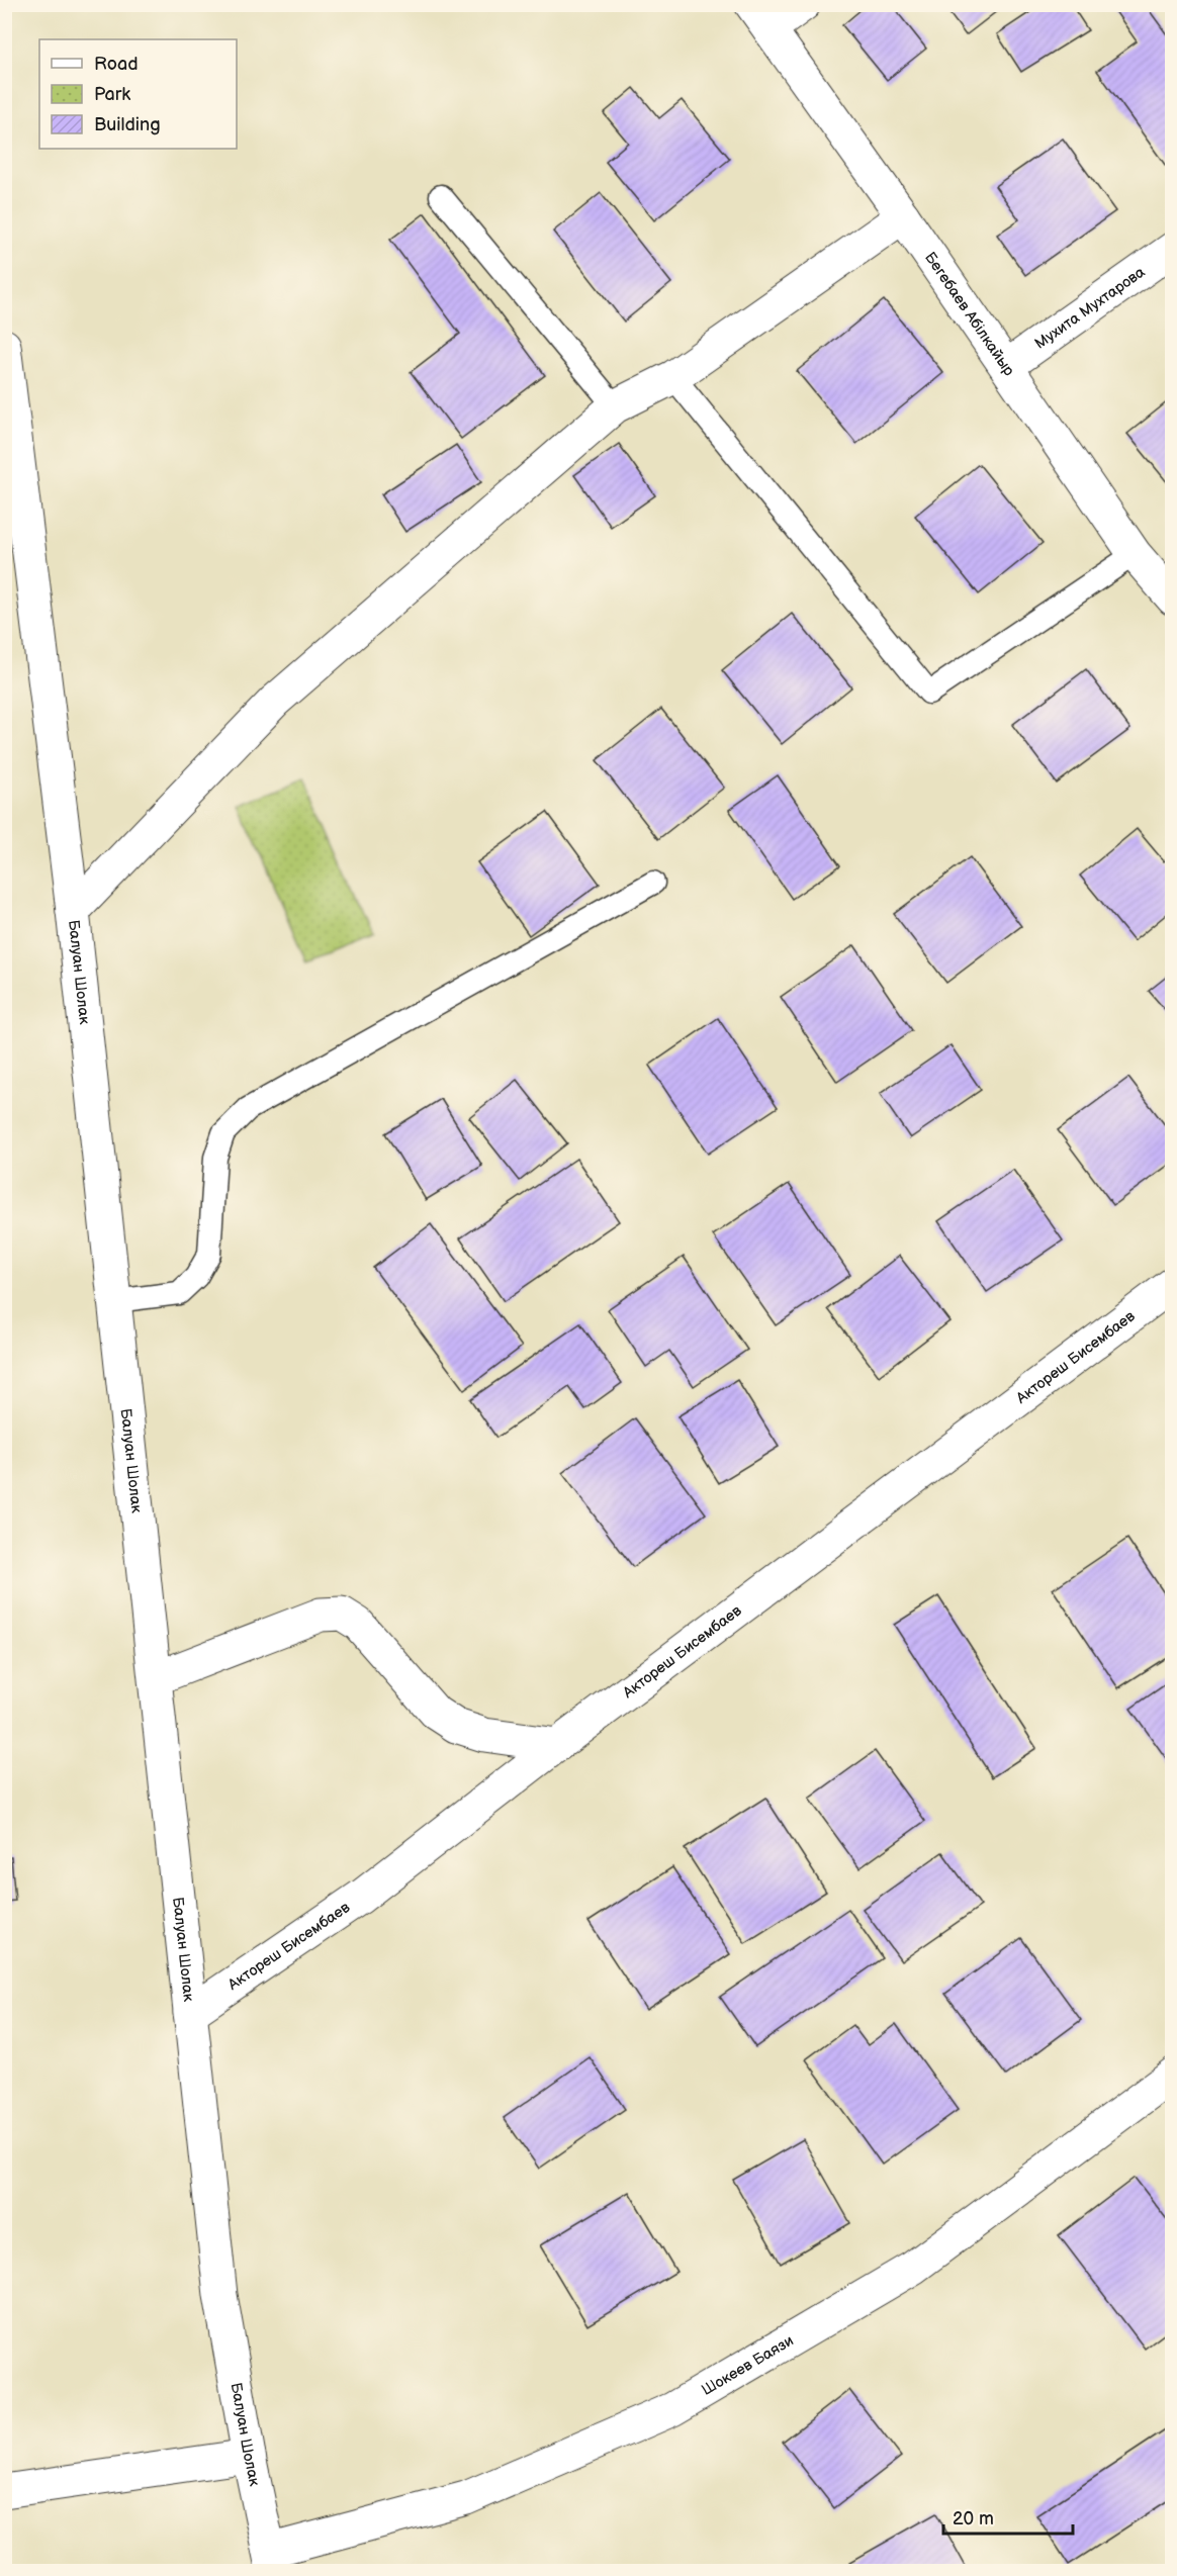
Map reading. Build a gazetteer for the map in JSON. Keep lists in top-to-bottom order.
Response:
{
  "streets": {
    "street": [
      "Мухита Мухтарова",
      "Бегебаев Абілкайыр",
      "Балуан Шолак",
      "Актореш Бисембаев",
      "Шокеев Баязи"
    ]
  },
  "crossings": [
    ["Мухита Мухтарова", "Бегебаев Абілкайыр"],
    ["Балуан Шолак", "Актореш Бисембаев"],
    ["Балуан Шолак", "Шокеев Баязи"]
  ],
  "legend": ["Road", "Park", "Building"],
  "scale_bar": "20 m"
}
